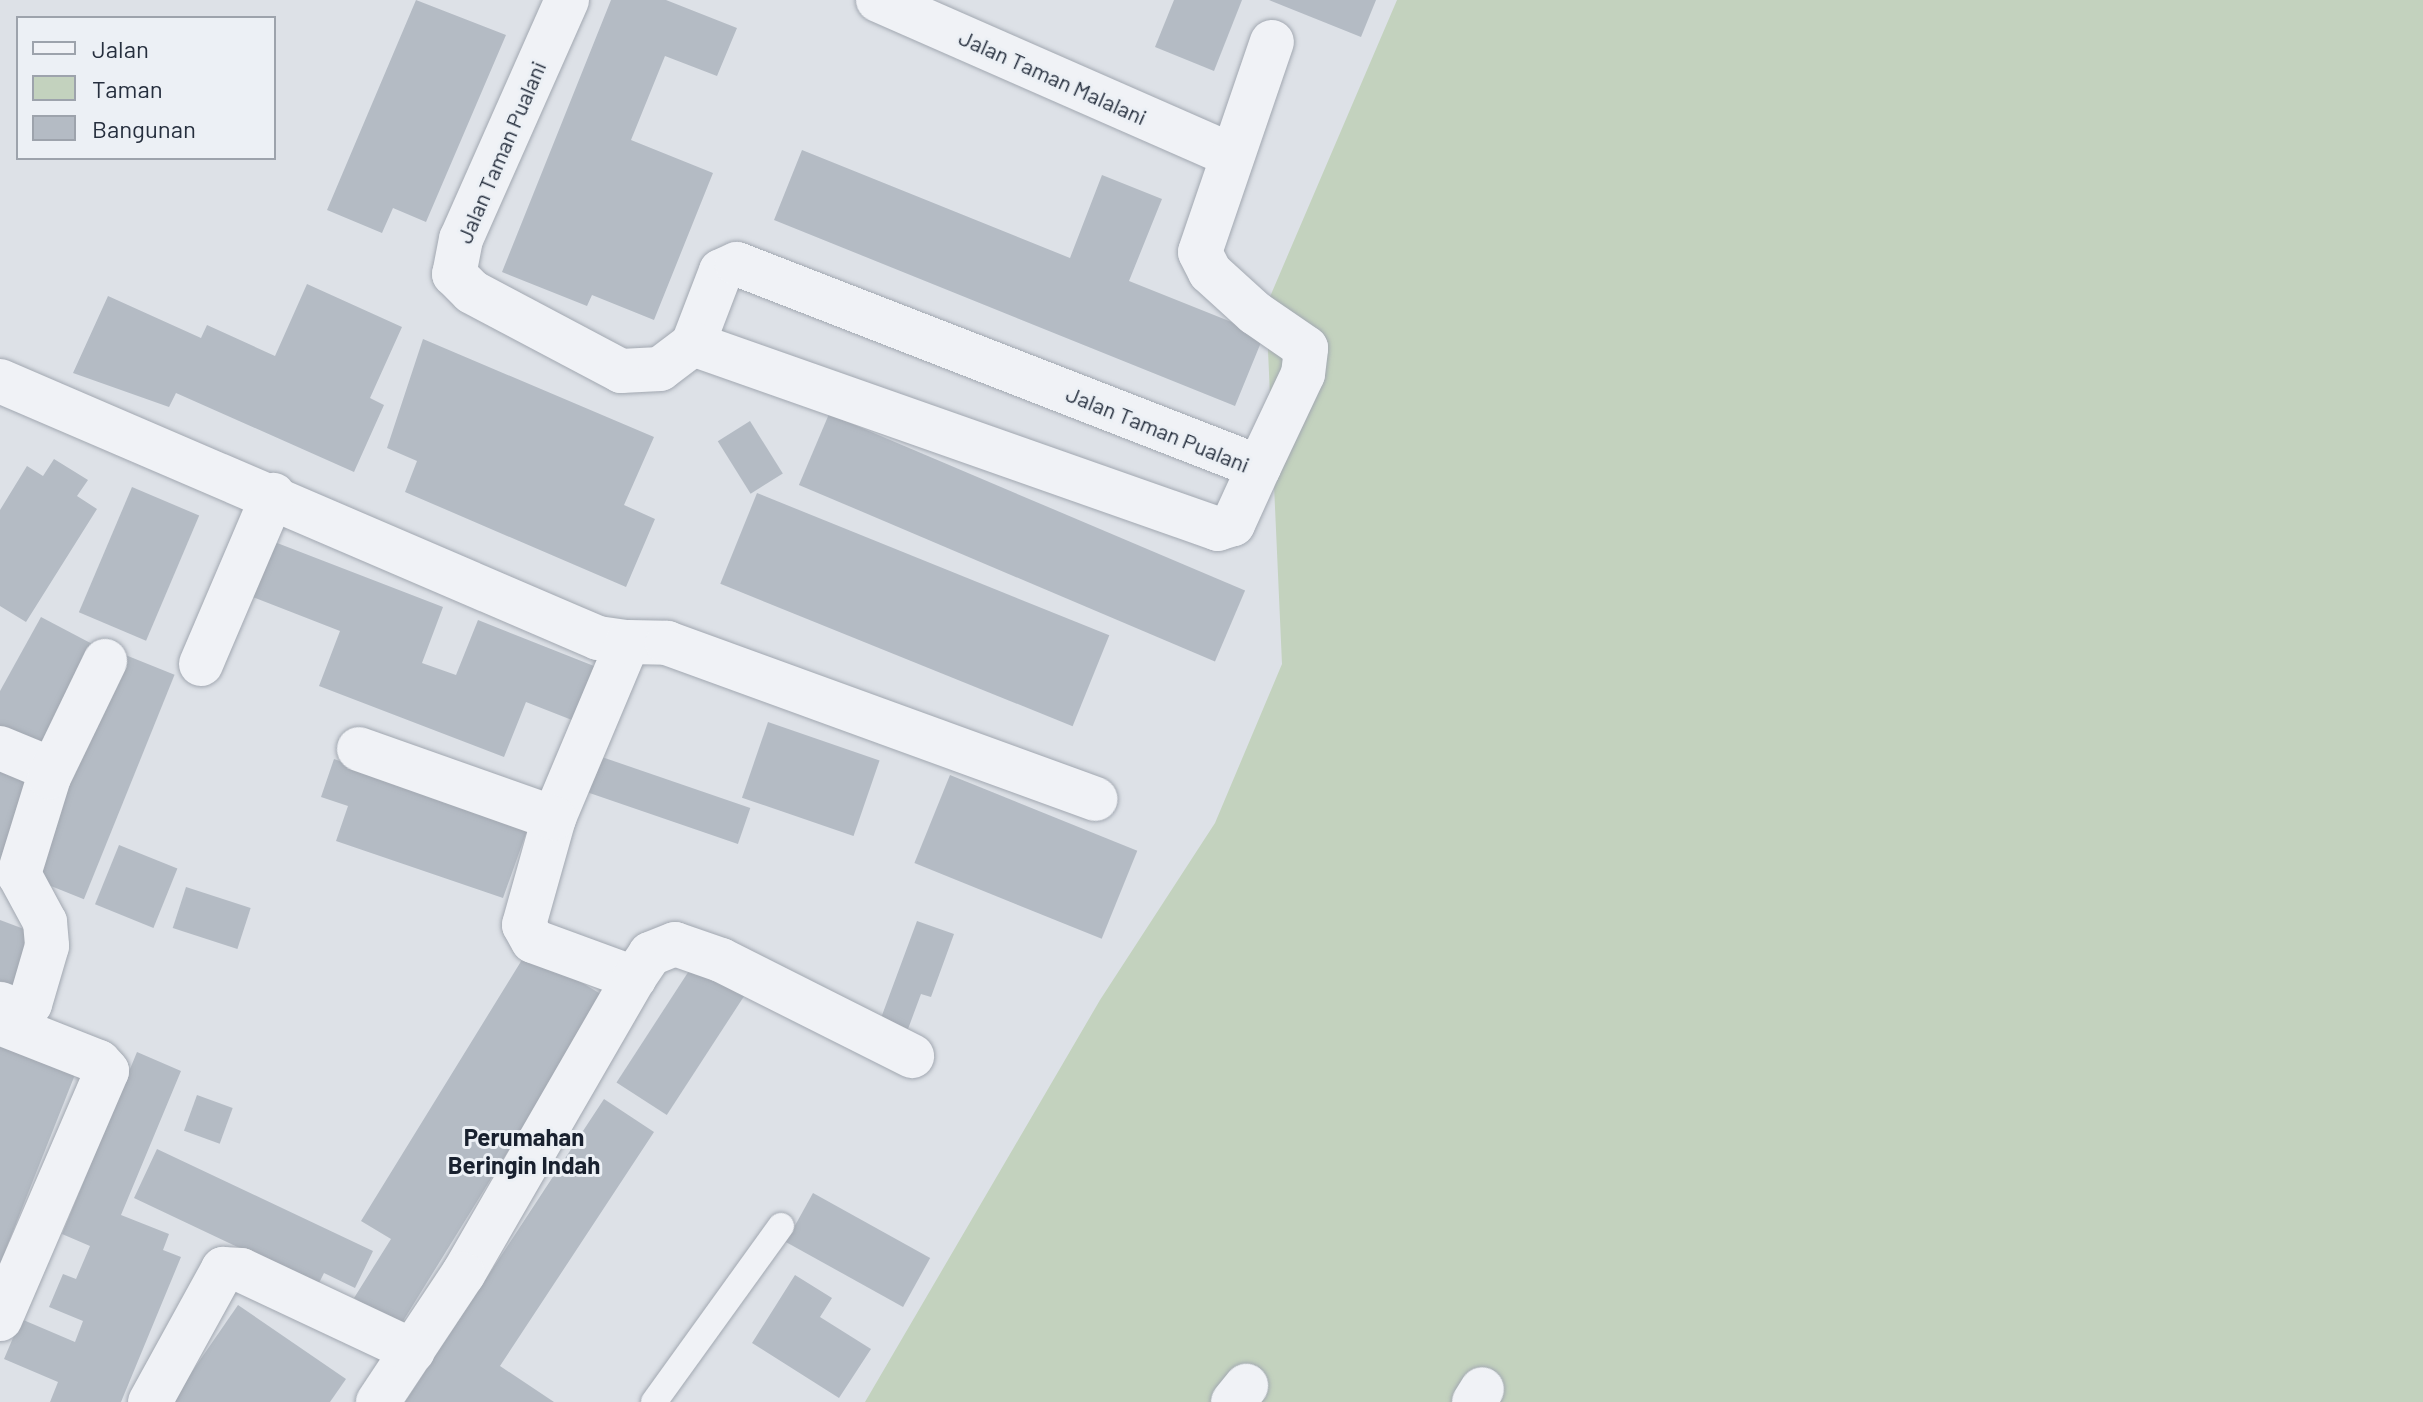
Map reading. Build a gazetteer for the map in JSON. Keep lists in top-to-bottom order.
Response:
{
  "streets": {
    "street": ["Jalan Taman Malalani", "Jalan Taman Pualani"]
  },
  "districts": ["Perumahan Beringin Indah"],
  "legend": ["Jalan", "Taman", "Bangunan"]
}
